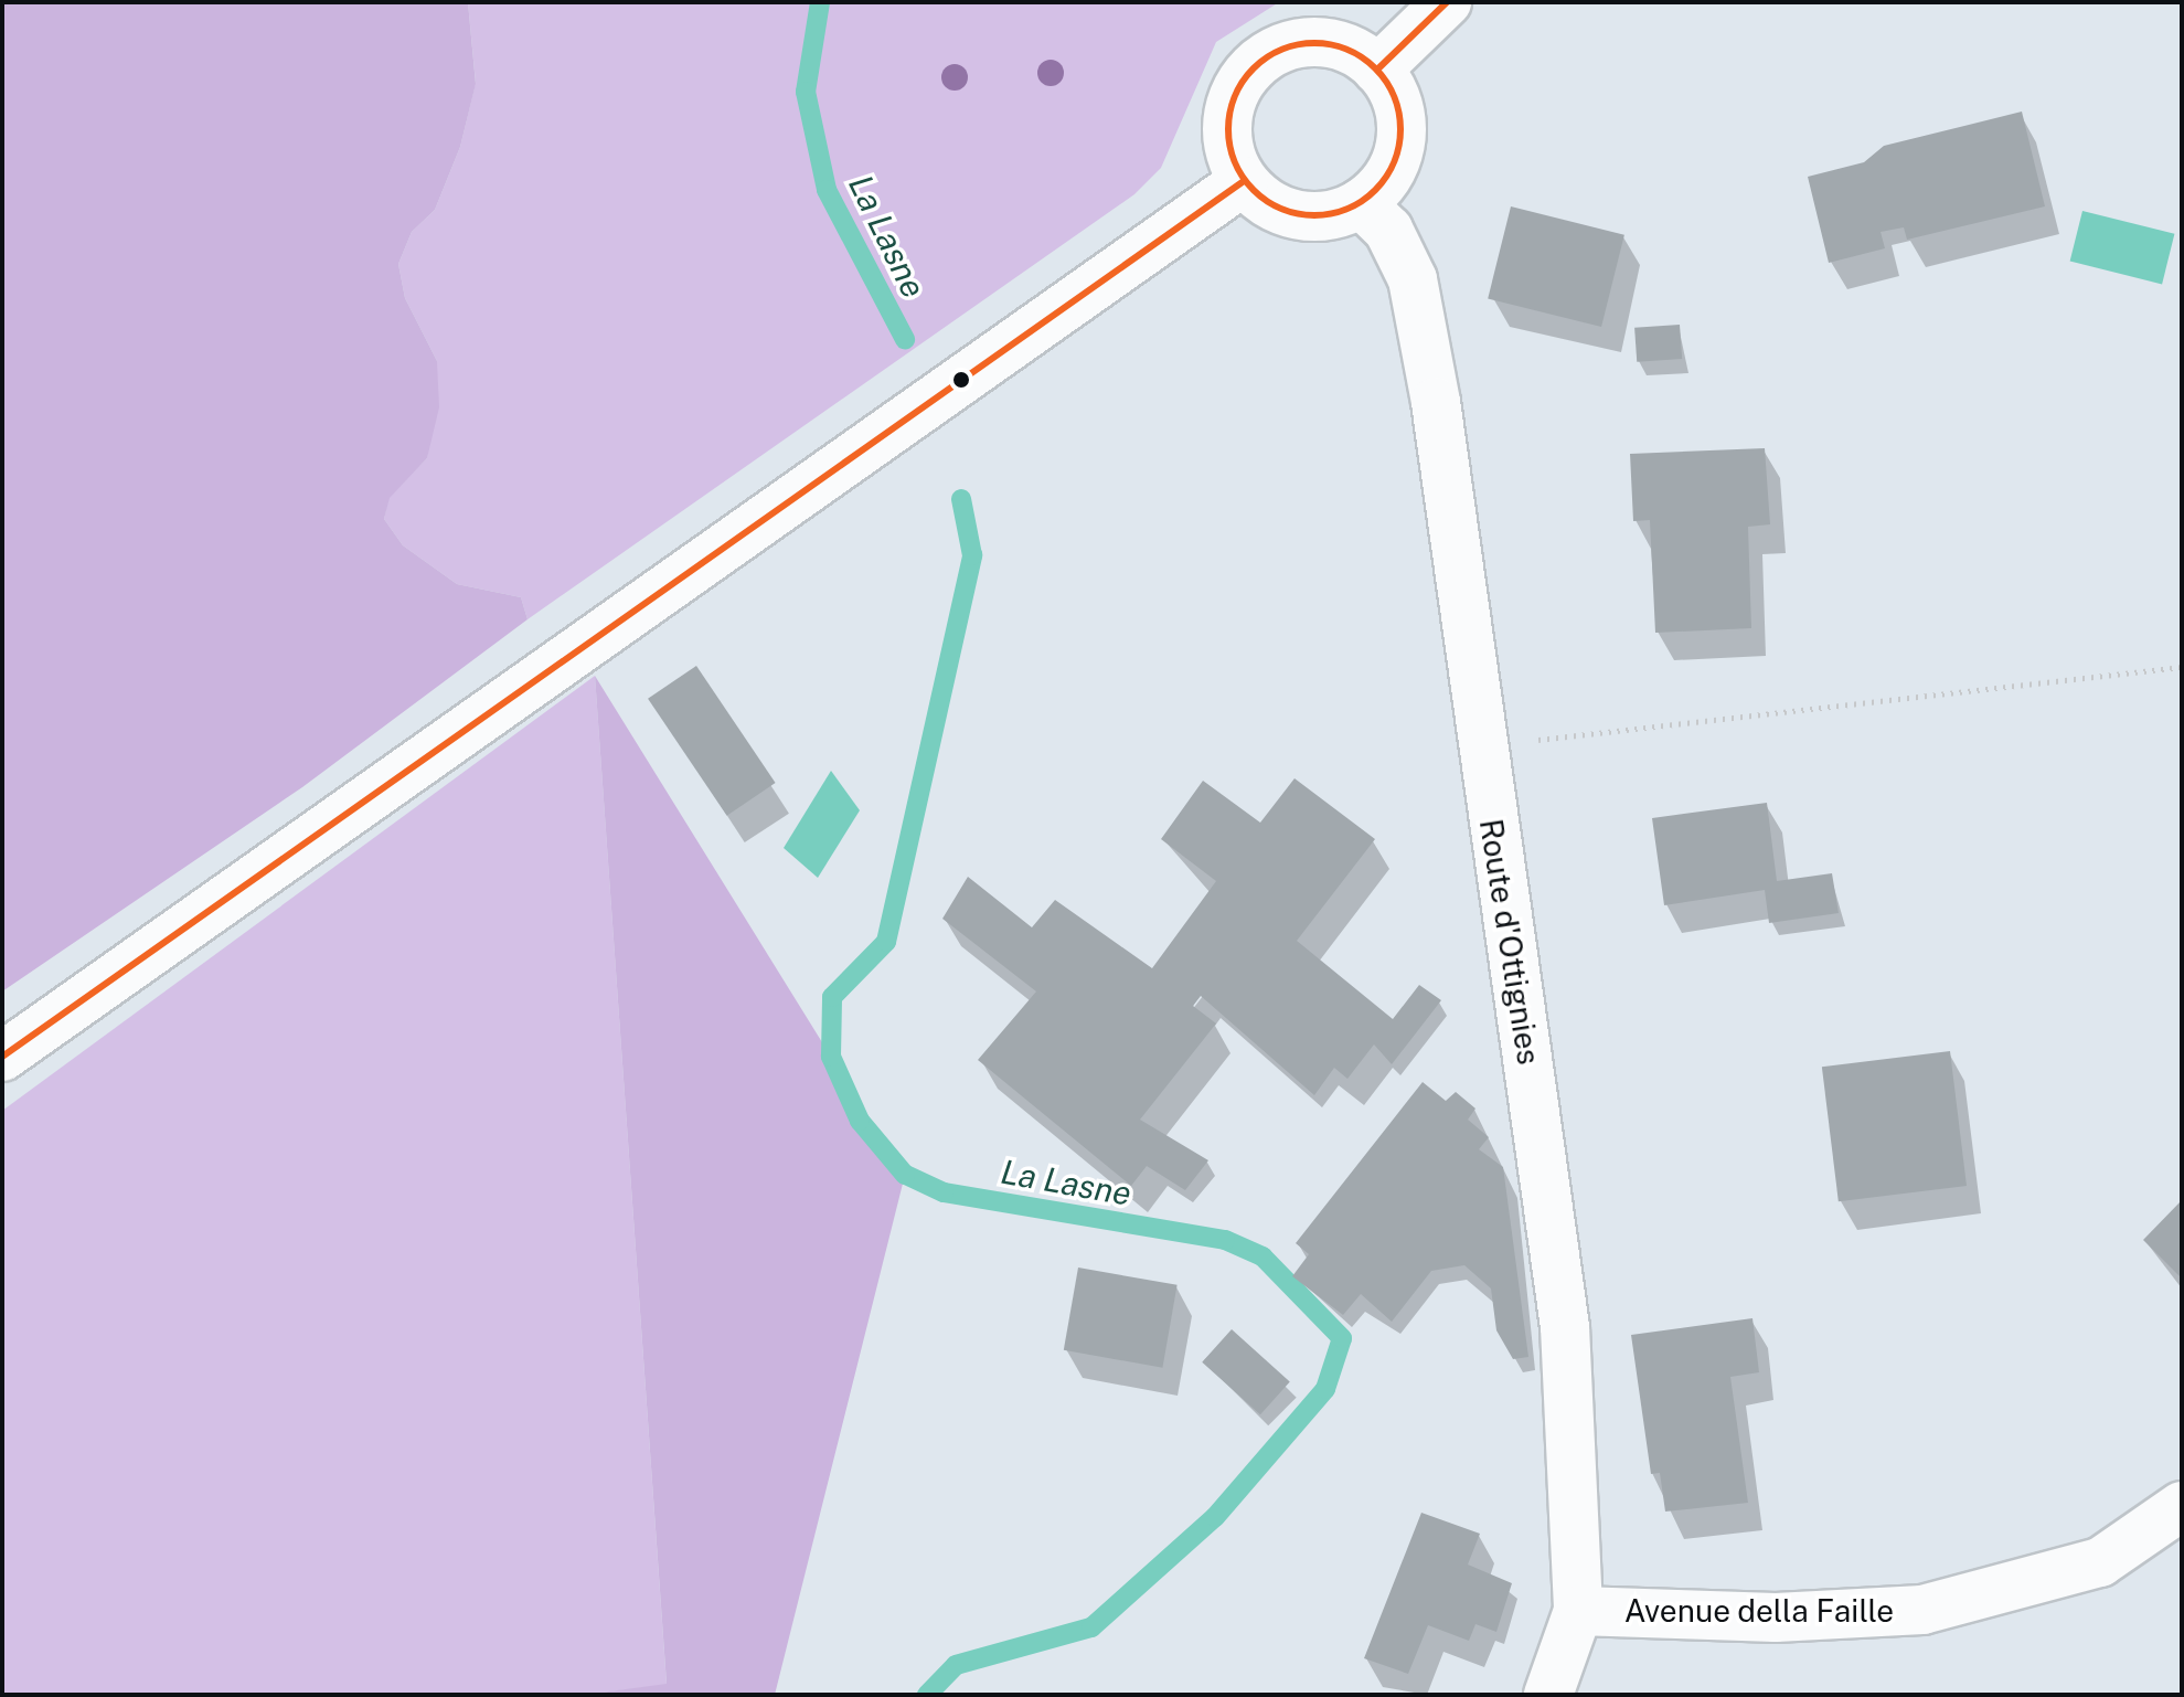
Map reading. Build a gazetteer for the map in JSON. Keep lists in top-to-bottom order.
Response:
{
  "streets": {
    "street": ["Route d'Ottignies", "Avenue della Faille"]
  },
  "crossings": [
    ["Route d'Ottignies", "Avenue della Faille"]
  ],
  "water": ["La Lasne"]
}
